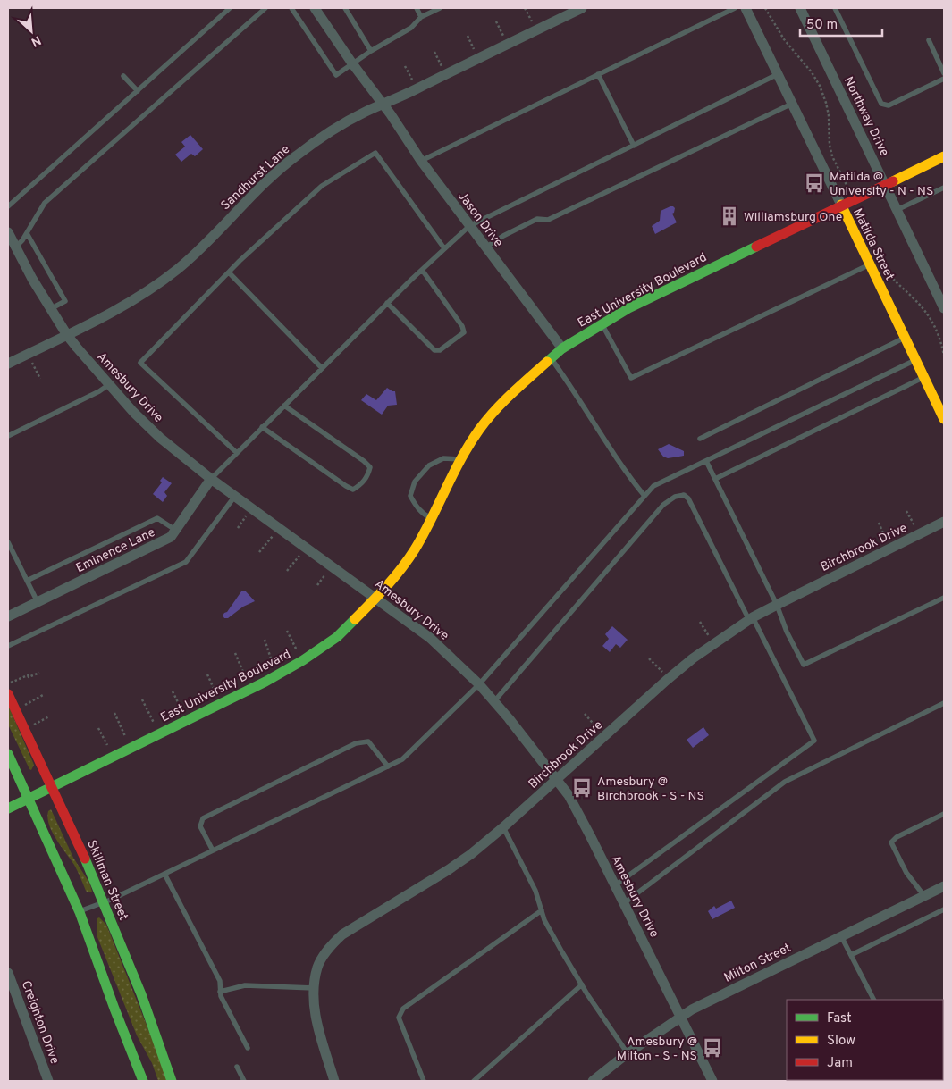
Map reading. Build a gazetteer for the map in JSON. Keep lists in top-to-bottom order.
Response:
{
  "streets": {
    "street": [
      "Northway Drive",
      "Sandhurst Lane",
      "Jason Drive",
      "Matilda Street",
      "East University Boulevard",
      "Amesbury Drive",
      "Birchbrook Drive",
      "Eminence Lane",
      "Skillman Street",
      "Milton Street",
      "Creighton Drive"
    ]
  },
  "crossings": [
    ["Northway Drive", "East University Boulevard"],
    ["Sandhurst Lane", "Jason Drive"],
    ["Sandhurst Lane", "Amesbury Drive"],
    ["Jason Drive", "East University Boulevard"],
    ["Matilda Street", "East University Boulevard"],
    ["East University Boulevard", "Amesbury Drive"],
    ["East University Boulevard", "Skillman Street"],
    ["Amesbury Drive", "Birchbrook Drive"],
    ["Amesbury Drive", "Eminence Lane"],
    ["Amesbury Drive", "Milton Street"]
  ],
  "places": {
    "bus stop": ["Matilda @ University - N - NS", "Amesbury @ Birchbrook - S - NS", "Amesbury @ Milton - S - NS"],
    "building": ["Williamsburg One"]
  },
  "legend": ["Fast", "Slow", "Jam"],
  "scale_bar": "50 m",
  "north": "bottom right"
}
